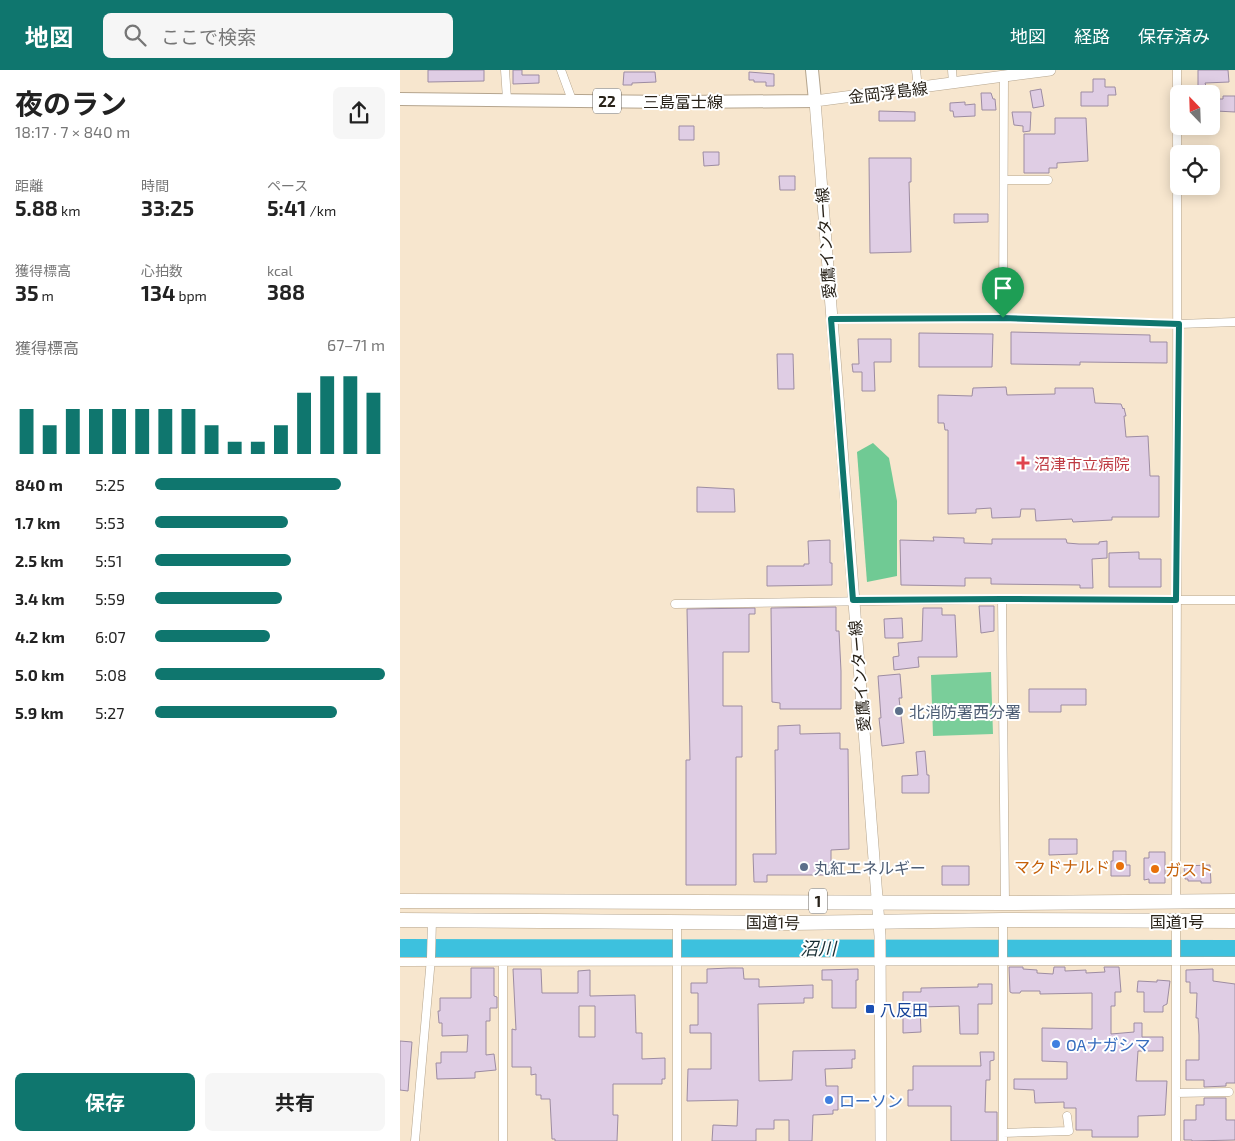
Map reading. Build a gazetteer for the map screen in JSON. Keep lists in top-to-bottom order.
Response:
{
  "streets": {
    "highway": ["1", "国道1号"],
    "main road": [
      "金岡浮島線",
      "22",
      "三島富士線",
      "愛鷹インター線"
    ]
  },
  "crossings": [
    ["金岡浮島線", "三島富士線"],
    ["金岡浮島線", "愛鷹インター線"],
    ["三島富士線", "愛鷹インター線"],
    ["愛鷹インター線", "国道1号"]
  ],
  "water": ["沼川"],
  "places": {
    "health": ["沼津市立病院"],
    "other": [
      "北消防署西分署",
      "マクドナルド",
      "丸紅エネルギー",
      "ガスト",
      "OAナガシマ",
      "ローソン"
    ],
    "transit": ["八反田"]
  },
  "north": "top left",
  "page": {
    "header": "地図",
    "search": "ここで検索",
    "nav": ["地図", "経路", "保存済み"],
    "heading": ["夜のラン", "18:17 · 7 × 840 m"],
    "stats": [
      ["距離", "5.88 km"],
      ["時間", "33:25"],
      ["ペース", "5:41 /km"],
      ["獲得標高", "35 m"],
      ["心拍数", "134 bpm"],
      ["kcal", "388"]
    ],
    "chart": ["獲得標高", "67–71 m"],
    "list": [
      {
        "name": "840 m",
        "note": "5:25"
      },
      {
        "name": "1.7 km",
        "note": "5:53"
      },
      {
        "name": "2.5 km",
        "note": "5:51"
      },
      {
        "name": "3.4 km",
        "note": "5:59"
      },
      {
        "name": "4.2 km",
        "note": "6:07"
      },
      {
        "name": "5.0 km",
        "note": "5:08"
      },
      {
        "name": "5.9 km",
        "note": "5:27"
      }
    ],
    "buttons": ["保存", "共有"]
  }
}
